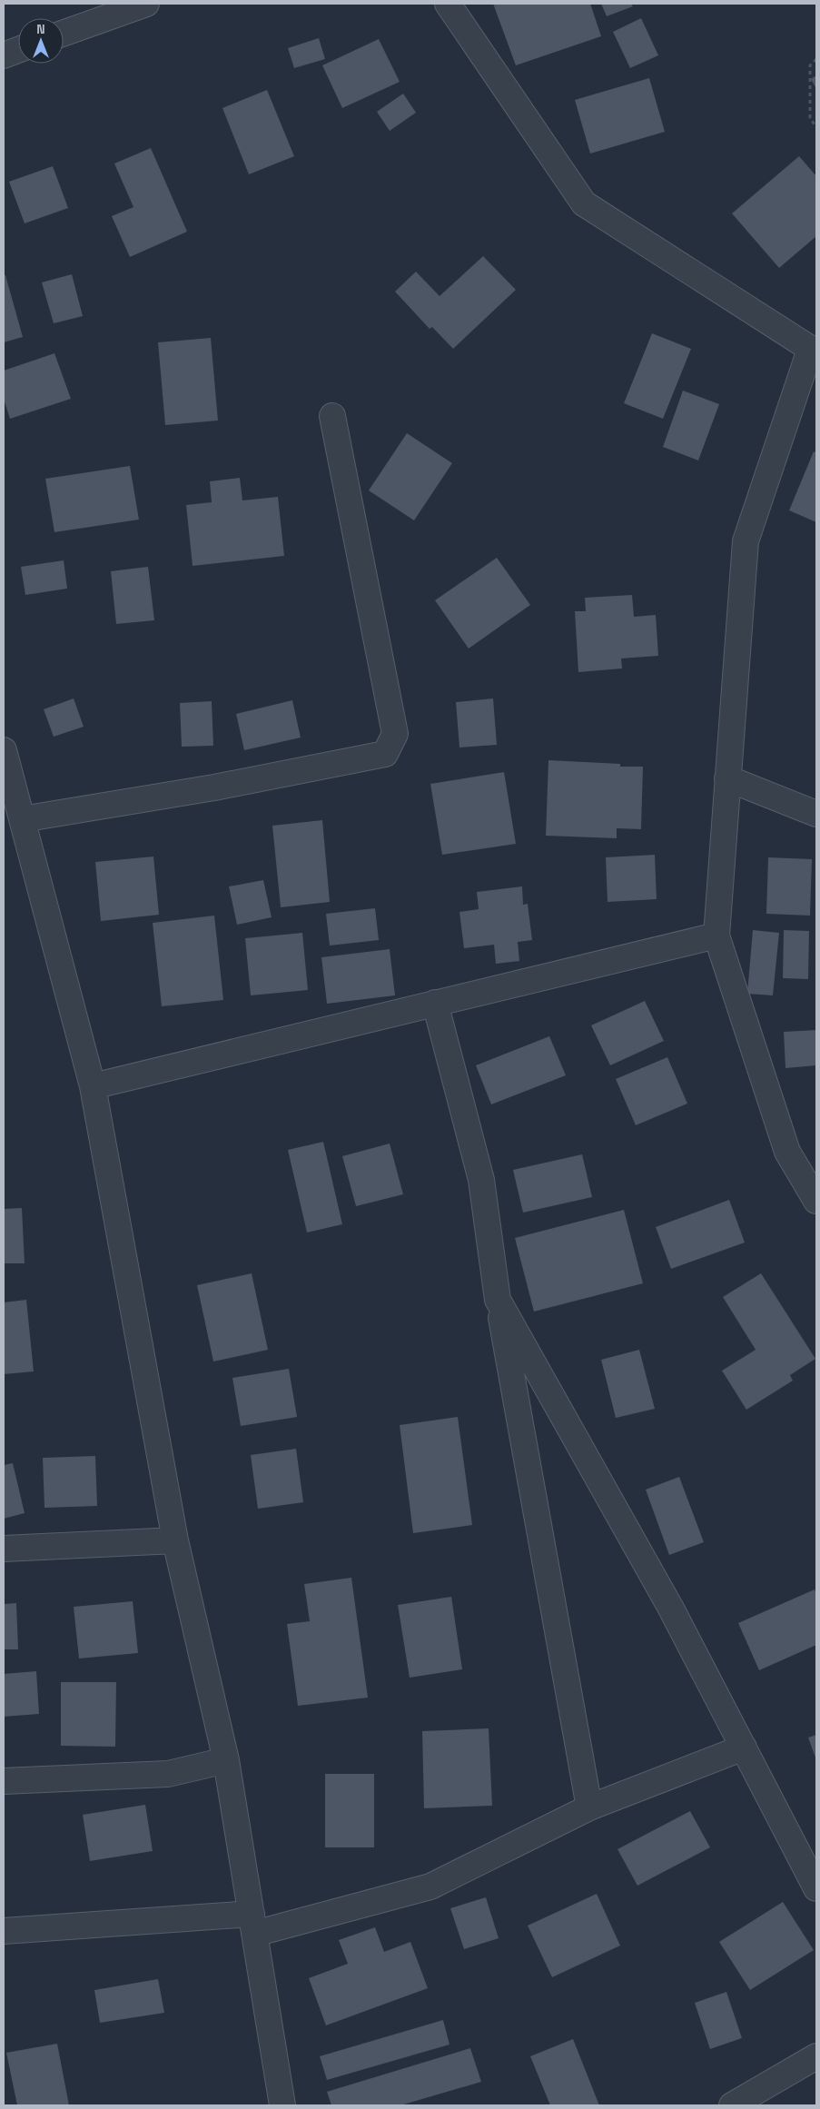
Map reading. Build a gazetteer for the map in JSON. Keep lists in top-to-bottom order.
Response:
{
  "north": "top"
}
